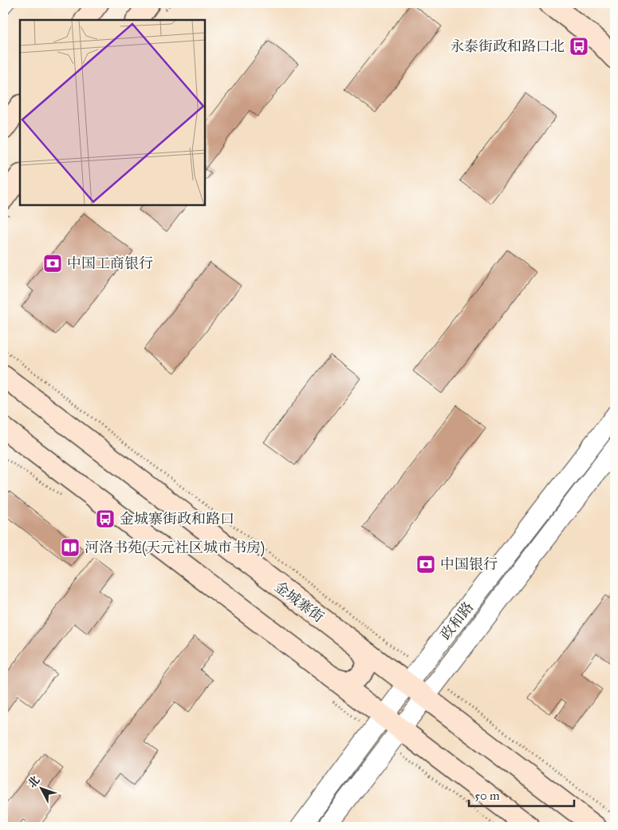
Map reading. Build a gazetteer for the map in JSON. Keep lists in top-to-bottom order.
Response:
{
  "streets": {
    "main road": ["金城寨街"],
    "street": ["政和路"]
  },
  "crossings": [
    ["金城寨街", "政和路"]
  ],
  "places": {
    "bus stop": ["永泰街政和路口北", "金城寨街政和路口"],
    "bank": ["中国工商银行", "中国银行"],
    "library": ["河洛书苑(天元社区城市书房)"]
  },
  "scale_bar": "50 m",
  "north": "top left"
}
